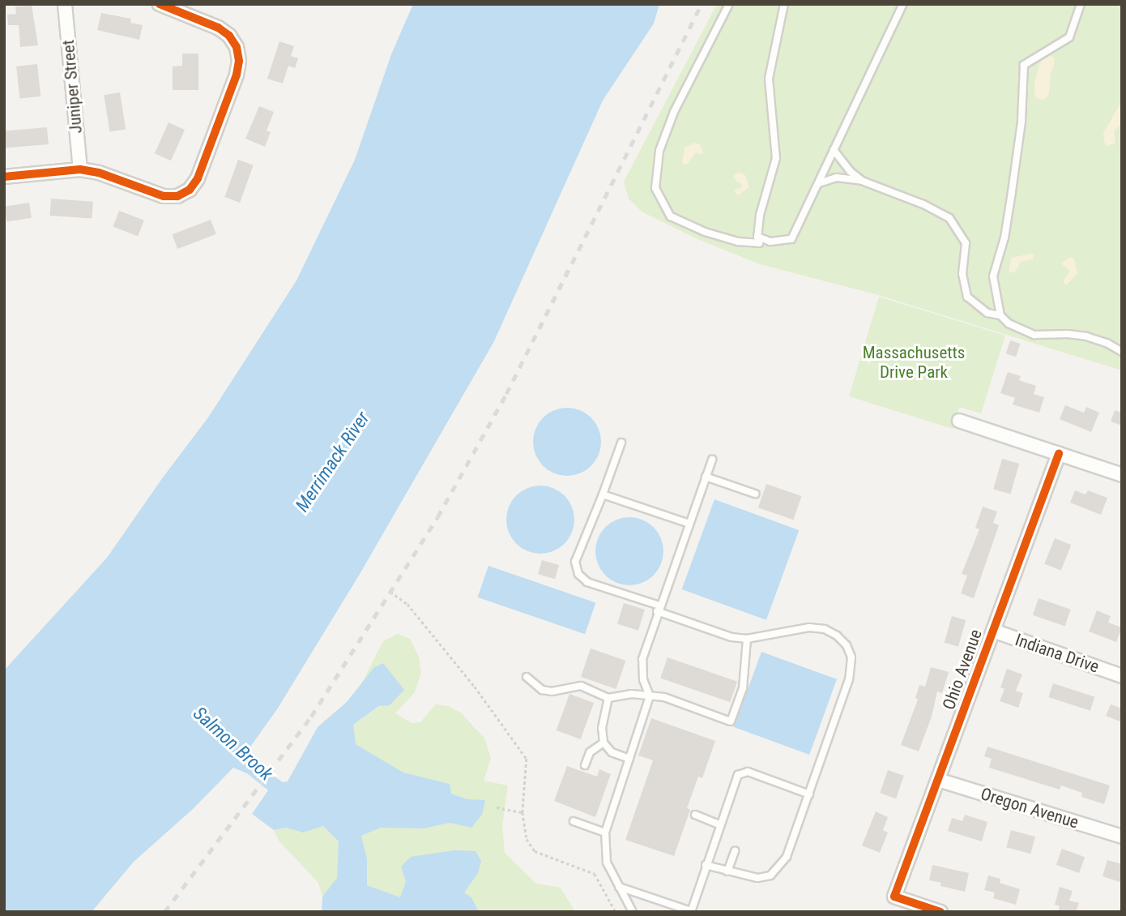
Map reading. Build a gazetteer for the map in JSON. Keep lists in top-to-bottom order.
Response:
{
  "streets": {
    "street": [
      "Juniper Street",
      "Indiana Drive",
      "Ohio Avenue",
      "Oregon Avenue"
    ]
  },
  "crossings": [
    ["Indiana Drive", "Ohio Avenue"],
    ["Ohio Avenue", "Oregon Avenue"]
  ],
  "water": ["Merrimack River", "Salmon Brook"],
  "parks": ["Massachusetts Drive Park"]
}
